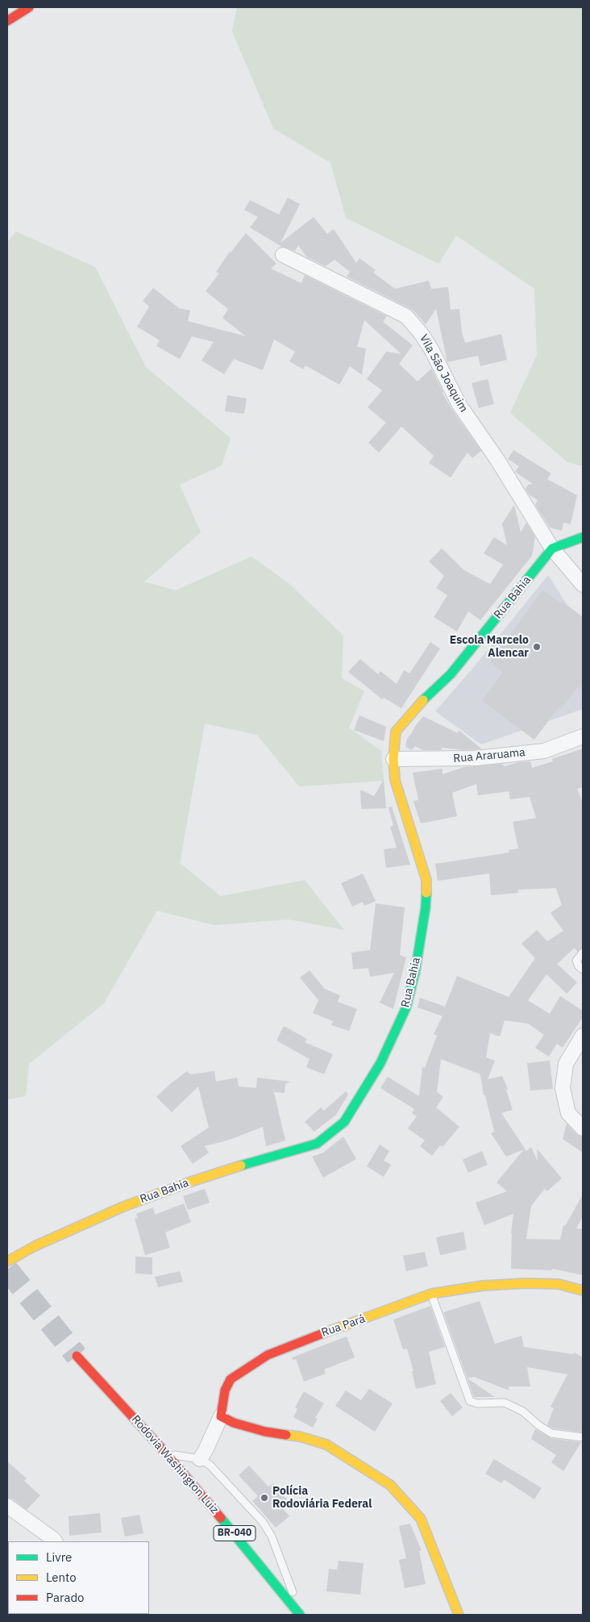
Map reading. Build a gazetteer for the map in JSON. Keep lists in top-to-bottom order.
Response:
{
  "streets": {
    "main road": [
      "Rua Bahia",
      "Rua Pará",
      "Rodovia Washington Luiz",
      "BR-040"
    ],
    "street": ["Vila São Joaquim", "Rua Araruama"]
  },
  "crossings": [
    ["Vila São Joaquim", "Rua Bahia"],
    ["Rua Bahia", "Rua Araruama"]
  ],
  "places": ["Escola Marcelo Alencar", "Polícia Rodoviária Federal"],
  "legend": ["Livre", "Lento", "Parado"]
}
